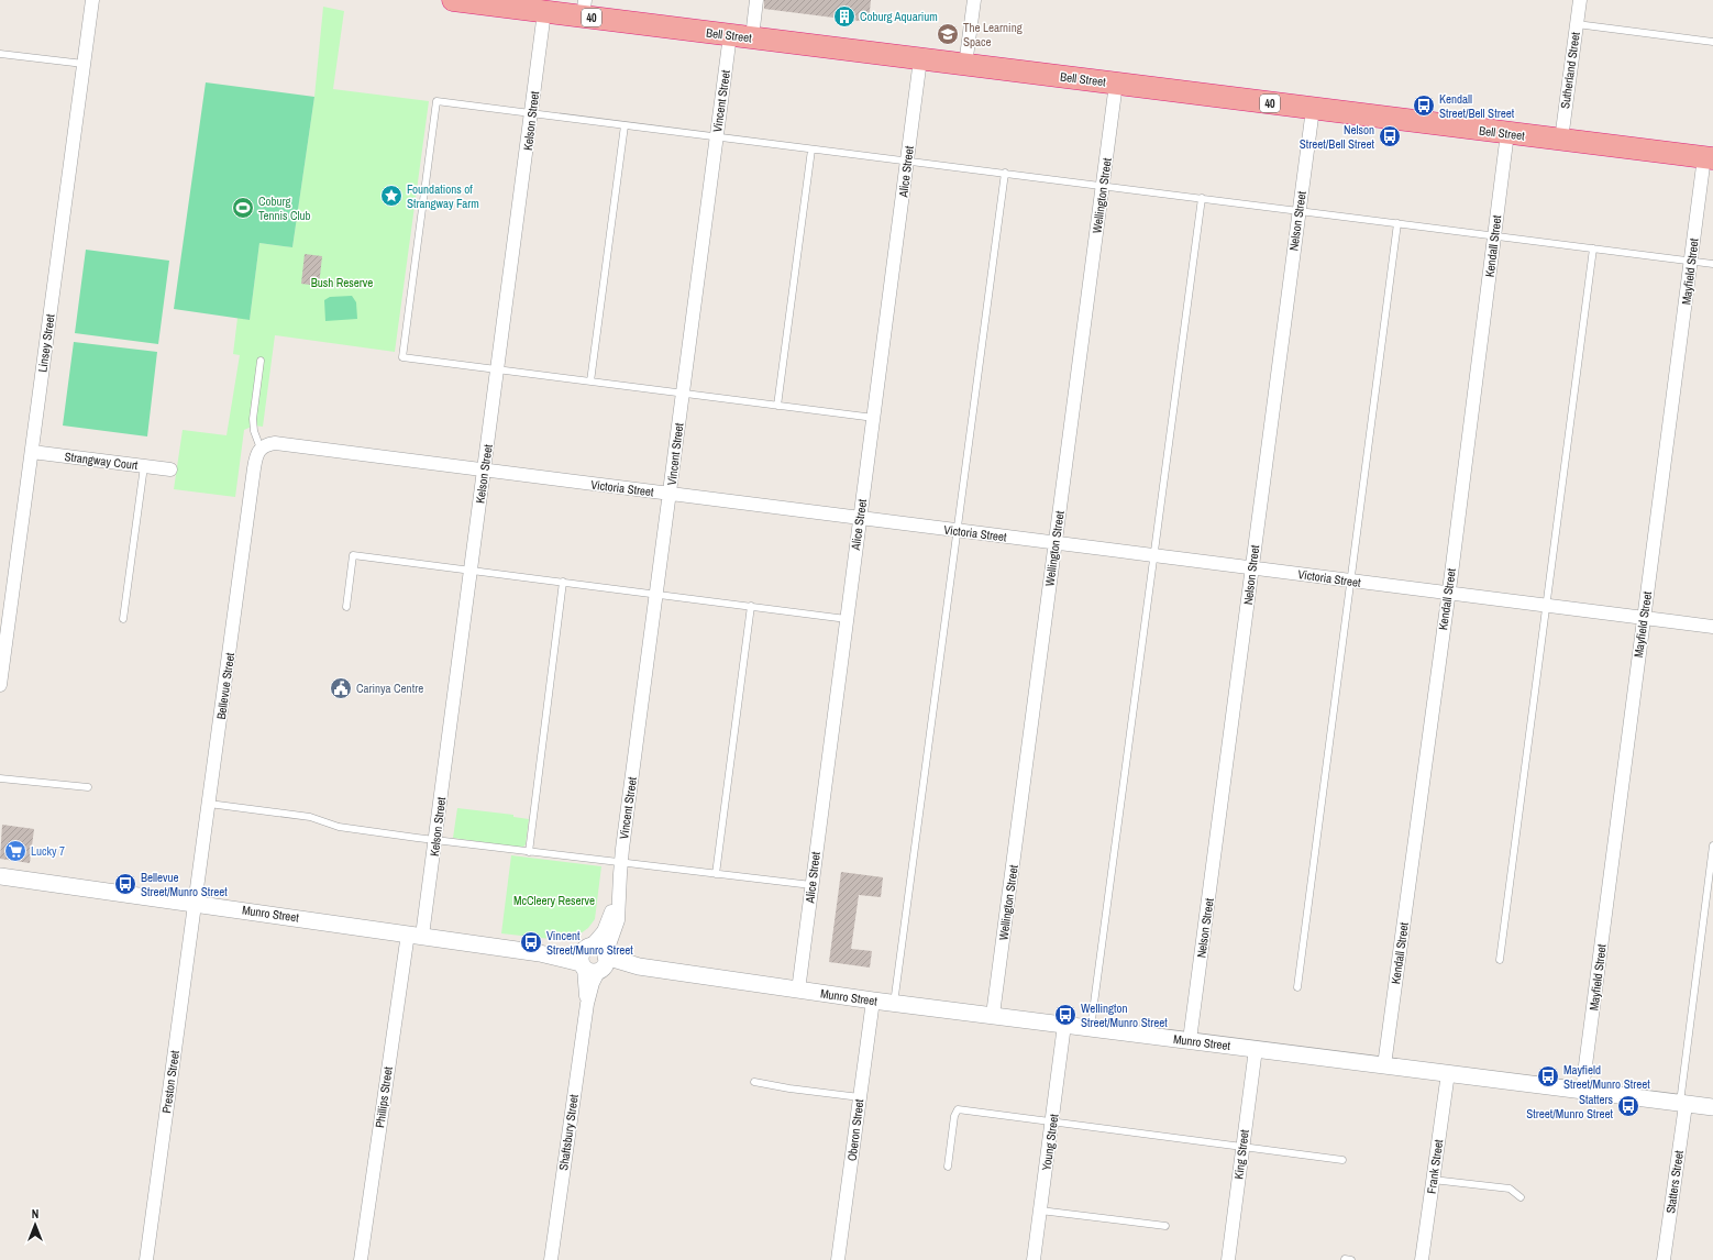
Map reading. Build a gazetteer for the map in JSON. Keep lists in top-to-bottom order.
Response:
{
  "streets": {
    "highway": ["40", "Bell Street"],
    "street": [
      "Sutherland Street",
      "Vincent Street",
      "Kelson Street",
      "Alice Street",
      "Wellington Street",
      "Nelson Street",
      "Kendall Street",
      "Mayfield Street",
      "Linsey Street",
      "Strangway Court",
      "Victoria Street",
      "Bellevue Street",
      "Munro Street",
      "Preston Street",
      "Phillips Street",
      "Oberon Street",
      "Shaftsbury Street",
      "Young Street",
      "King Street",
      "Frank Street",
      "Statters Street"
    ]
  },
  "crossings": [
    ["Bell Street", "Sutherland Street"],
    ["Bell Street", "Vincent Street"],
    ["Bell Street", "Kelson Street"],
    ["Bell Street", "Alice Street"],
    ["Bell Street", "Wellington Street"],
    ["Bell Street", "Nelson Street"],
    ["Bell Street", "Kendall Street"],
    ["Bell Street", "Mayfield Street"],
    ["Vincent Street", "Victoria Street"],
    ["Vincent Street", "Munro Street"],
    ["Vincent Street", "Shaftsbury Street"],
    ["Kelson Street", "Victoria Street"],
    ["Kelson Street", "Munro Street"],
    ["Kelson Street", "Phillips Street"],
    ["Alice Street", "Victoria Street"],
    ["Alice Street", "Munro Street"],
    ["Wellington Street", "Victoria Street"],
    ["Wellington Street", "Munro Street"],
    ["Nelson Street", "Victoria Street"],
    ["Nelson Street", "Munro Street"],
    ["Kendall Street", "Victoria Street"],
    ["Kendall Street", "Munro Street"],
    ["Mayfield Street", "Victoria Street"],
    ["Mayfield Street", "Munro Street"],
    ["Linsey Street", "Strangway Court"],
    ["Victoria Street", "Bellevue Street"],
    ["Bellevue Street", "Munro Street"],
    ["Bellevue Street", "Preston Street"],
    ["Munro Street", "Preston Street"],
    ["Munro Street", "Phillips Street"],
    ["Munro Street", "Oberon Street"],
    ["Munro Street", "Shaftsbury Street"],
    ["Munro Street", "Young Street"],
    ["Munro Street", "King Street"],
    ["Munro Street", "Frank Street"],
    ["Munro Street", "Statters Street"]
  ],
  "parks": ["Bush Reserve", "McCleery Reserve"],
  "places": {
    "building": ["Coburg Aquarium"],
    "school or university": ["The Learning Space"],
    "bus stop": [
      "Kendall Street/Bell Street",
      "Nelson Street/Bell Street",
      "Bellevue Street/Munro Street",
      "Vincent Street/Munro Street",
      "Wellington Street/Munro Street",
      "Mayfield Street/Munro Street",
      "Statters Street/Munro Street"
    ],
    "place": ["Foundations of Strangway Farm"],
    "sports": ["Coburg Tennis Club"],
    "public building": ["Carinya Centre"],
    "supermarket": ["Lucky 7"]
  },
  "north": "top"
}
